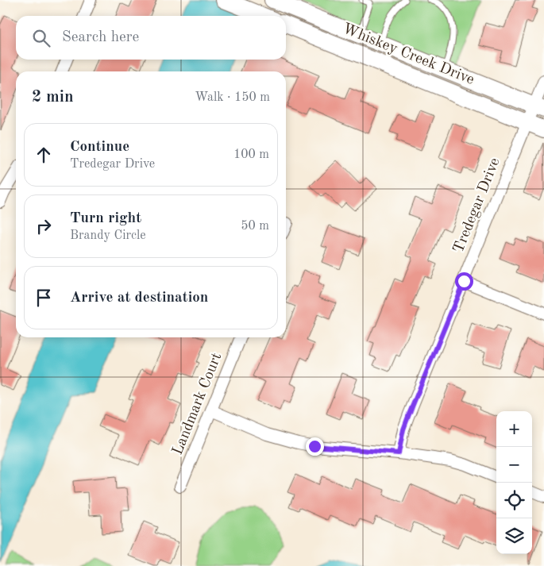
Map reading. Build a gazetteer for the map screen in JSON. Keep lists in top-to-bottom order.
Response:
{
  "streets": {
    "street": ["Whiskey Creek Drive", "Tredegar Drive", "Landmark Court"]
  },
  "crossings": [
    ["Whiskey Creek Drive", "Tredegar Drive"]
  ],
  "page": {
    "search": "Search here",
    "heading": ["2 min", "Walk · 150 m"],
    "list": [
      ["Continue", "Tredegar Drive", "100 m"],
      ["Turn right", "Brandy Circle", "50 m"],
      "Arrive at destination"
    ],
    "map_buttons": ["+", "−"]
  }
}
